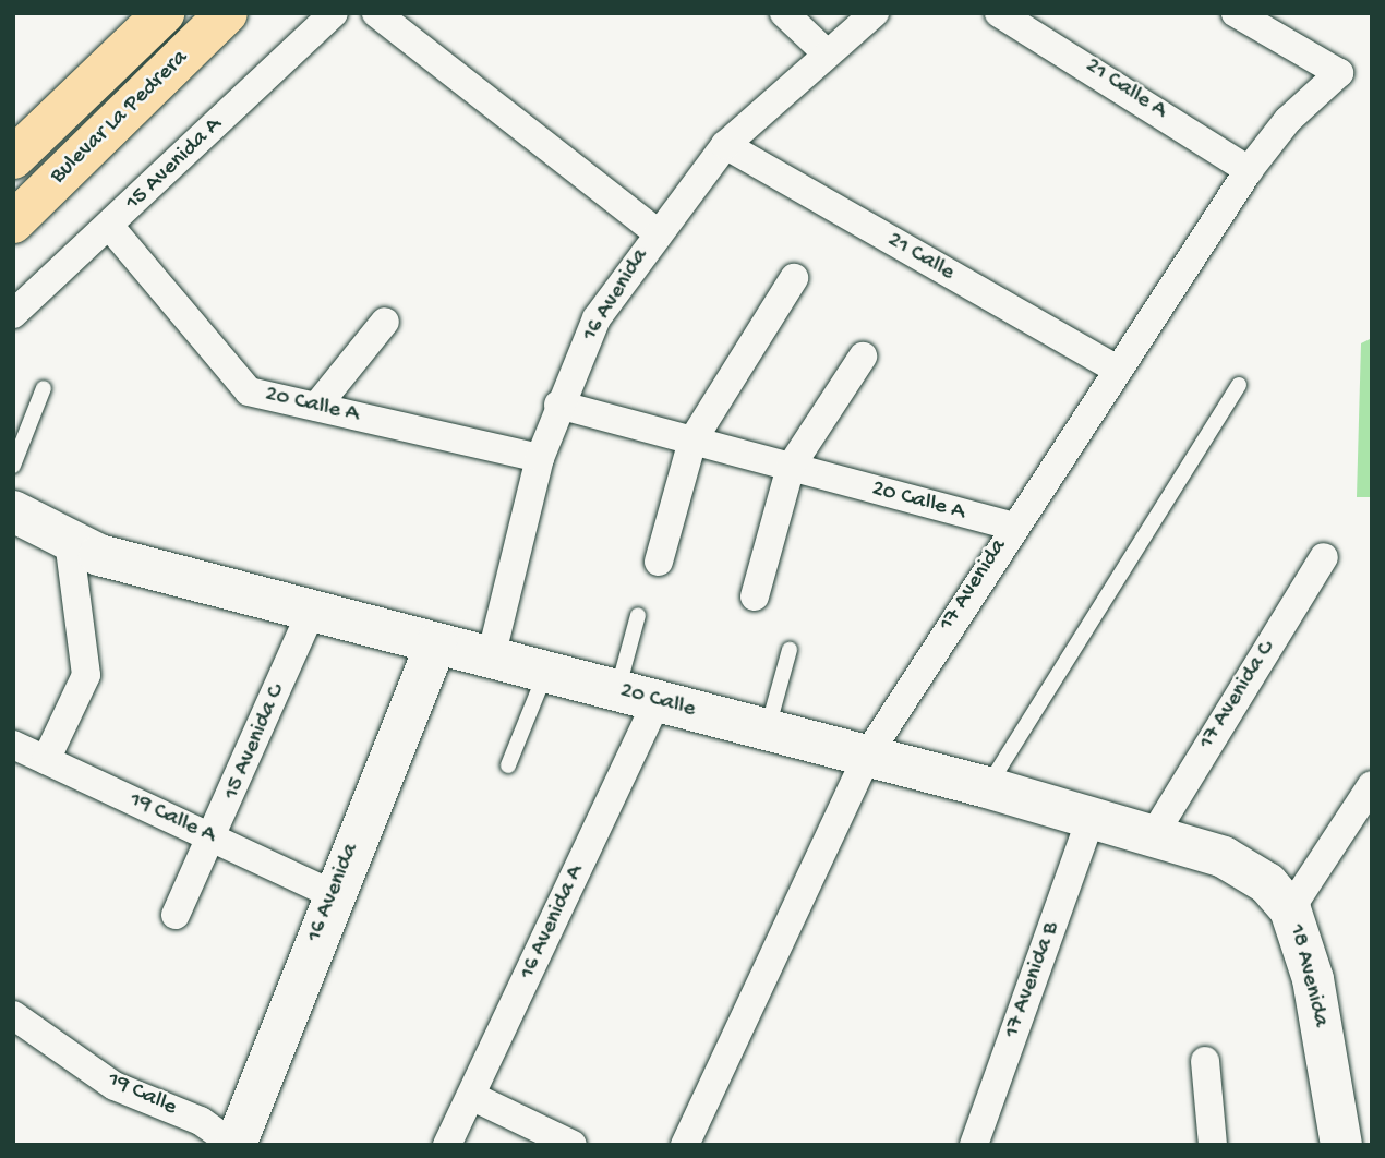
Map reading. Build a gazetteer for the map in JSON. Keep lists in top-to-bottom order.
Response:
{
  "streets": {
    "main road": ["Bulevar La Pedrera"],
    "street": [
      "21 Calle A",
      "15 Avenida A",
      "21 Calle",
      "16 Avenida",
      "20 Calle A",
      "17 Avenida",
      "17 Avenida C",
      "20 Calle",
      "15 Avenida C",
      "19 Calle A",
      "16 Avenida A",
      "18 Avenida",
      "17 Avenida B",
      "19 Calle"
    ]
  },
  "crossings": [
    ["21 Calle A", "17 Avenida"],
    ["15 Avenida A", "20 Calle A"],
    ["21 Calle", "16 Avenida"],
    ["21 Calle", "17 Avenida"],
    ["16 Avenida", "20 Calle A"],
    ["16 Avenida", "20 Calle"],
    ["16 Avenida", "19 Calle A"],
    ["16 Avenida", "19 Calle"],
    ["20 Calle A", "17 Avenida"],
    ["17 Avenida", "20 Calle"],
    ["17 Avenida C", "20 Calle"],
    ["20 Calle", "15 Avenida C"],
    ["20 Calle", "16 Avenida A"],
    ["20 Calle", "18 Avenida"],
    ["20 Calle", "17 Avenida B"],
    ["15 Avenida C", "19 Calle A"]
  ]
}
